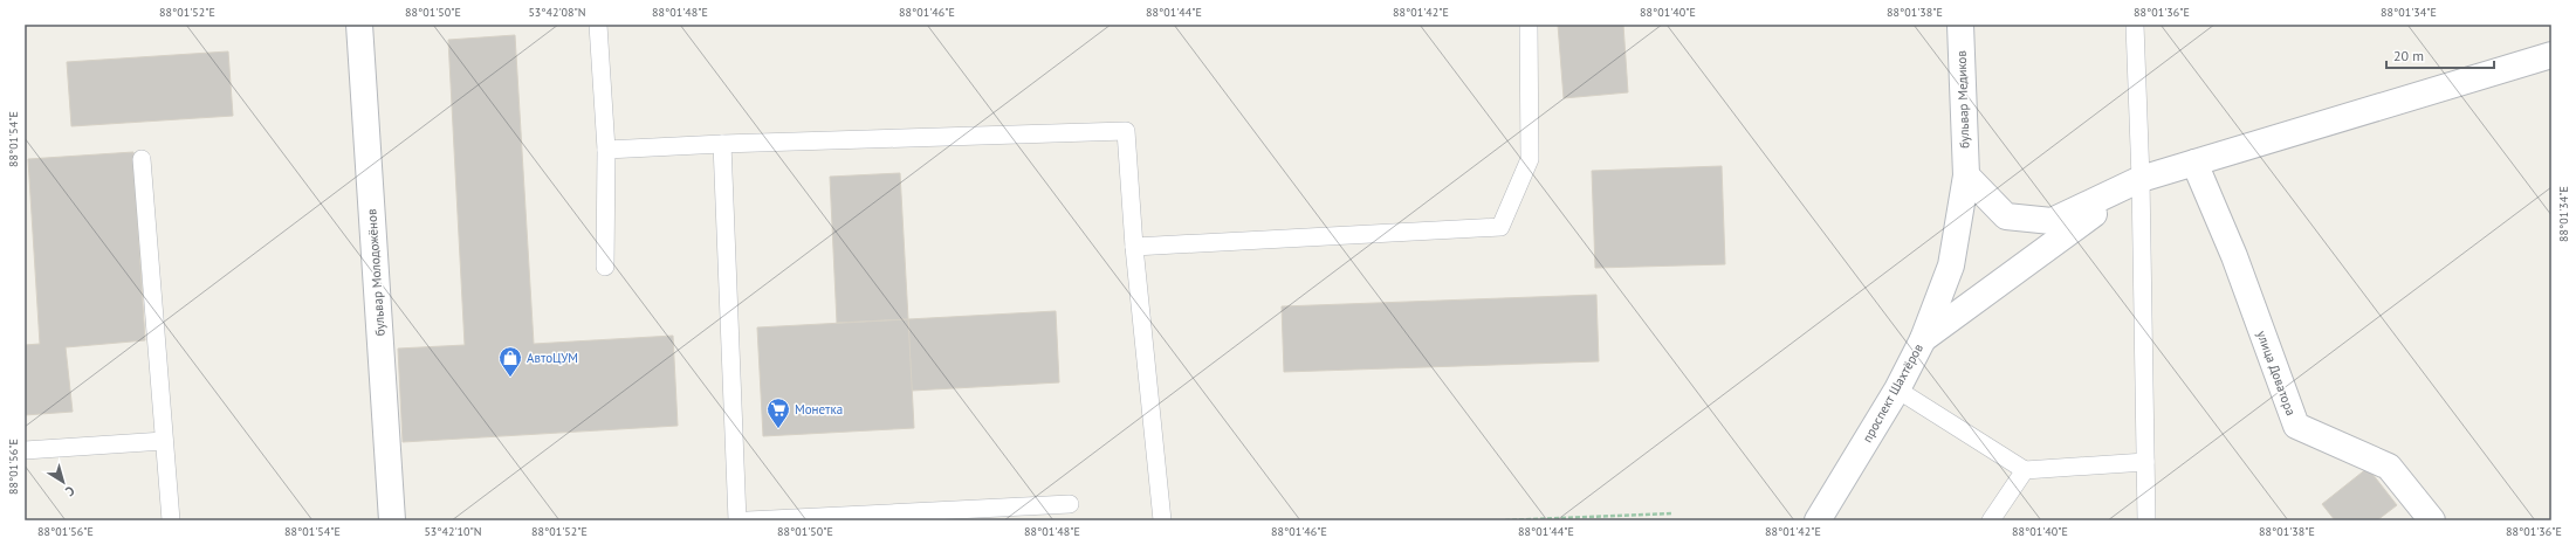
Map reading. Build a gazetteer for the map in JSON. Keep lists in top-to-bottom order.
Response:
{
  "streets": {
    "street": [
      "бульвар Медиков",
      "бульвар Молодожёнов",
      "улица Доватора",
      "проспект Шахтёров"
    ]
  },
  "crossings": [
    ["бульвар Медиков", "проспект Шахтёров"]
  ],
  "places": {
    "shop": ["АвтоЦУМ"],
    "supermarket": ["Монетка"]
  },
  "scale_bar": "20 m",
  "north": "bottom right",
  "coordinates": [
    "88°01'52\"E",
    "88°01'50\"E",
    "53°42'08\"N",
    "88°01'48\"E",
    "88°01'46\"E",
    "88°01'44\"E",
    "88°01'42\"E",
    "88°01'40\"E",
    "88°01'38\"E",
    "88°01'36\"E",
    "88°01'34\"E",
    "88°01'54\"E",
    "88°01'56\"E",
    "53°42'10\"N"
  ]
}
